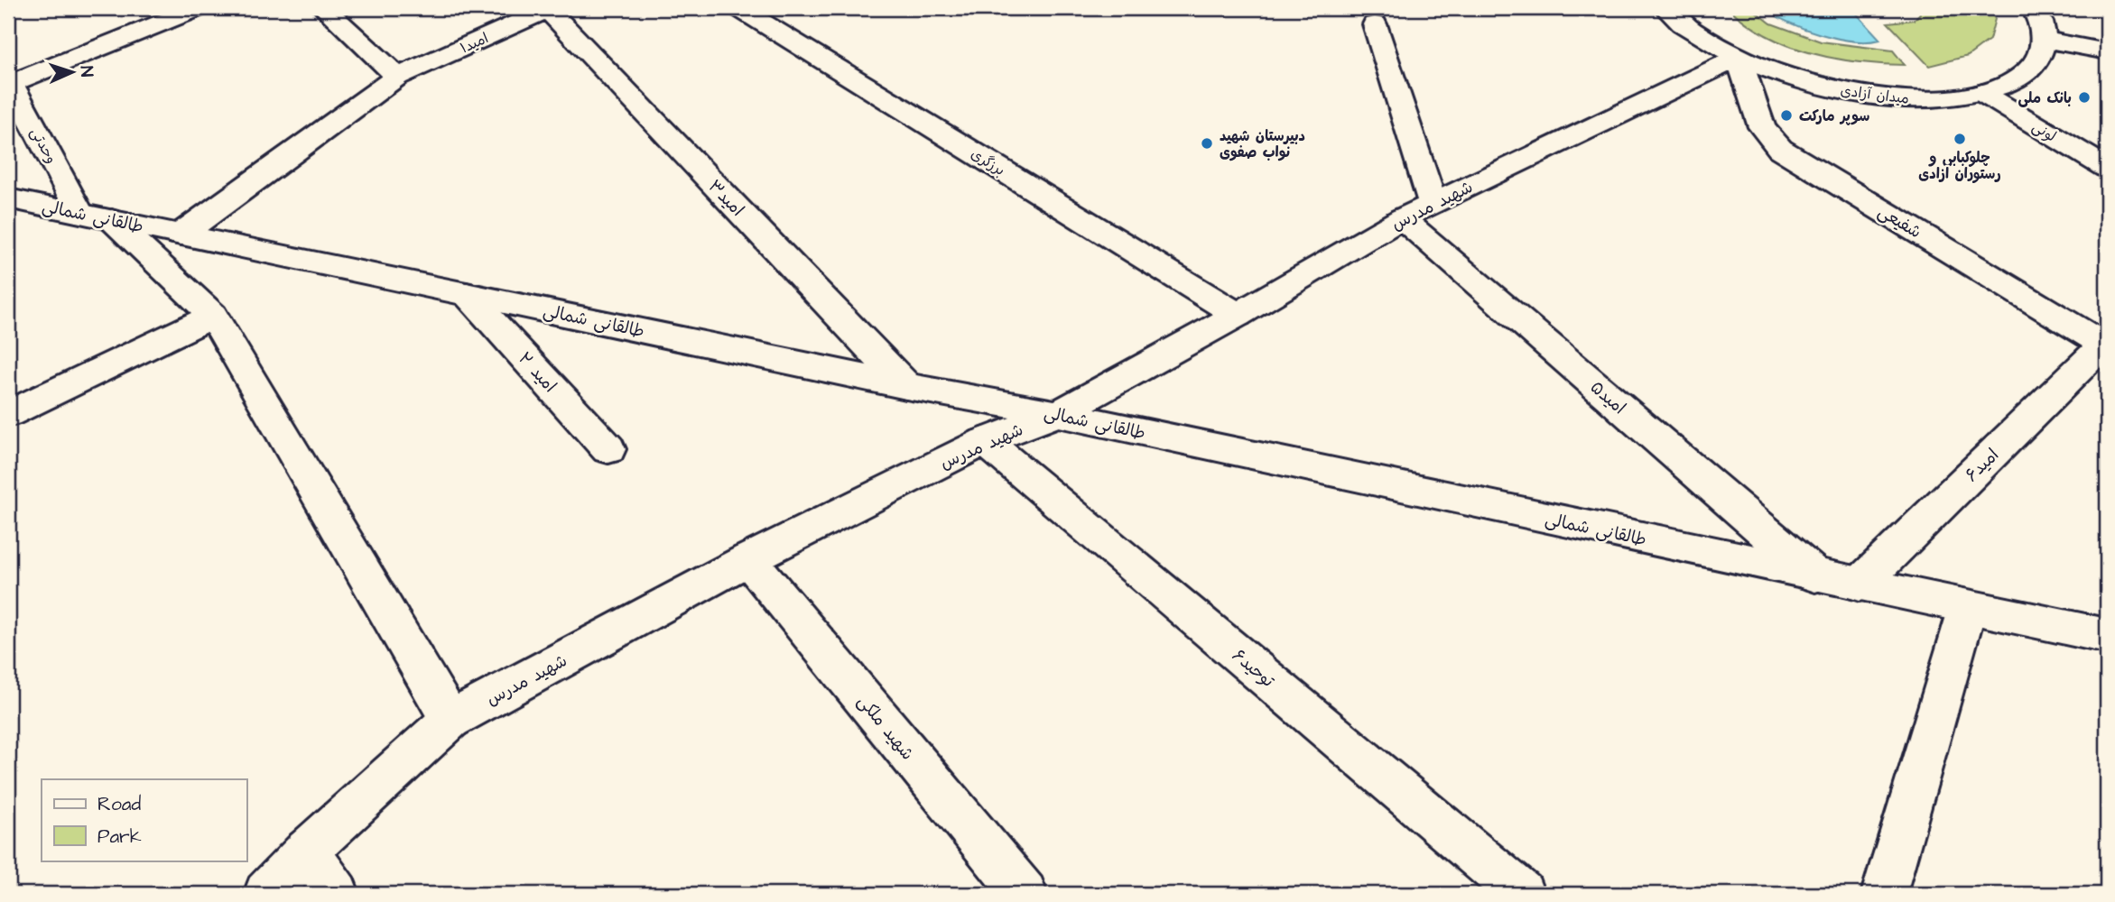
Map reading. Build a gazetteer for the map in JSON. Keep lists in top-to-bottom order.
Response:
{
  "streets": {
    "street": [
      "امید۱",
      "میدان آزادی",
      "لونی",
      "وحدتی",
      "برزگری",
      "امید۳",
      "شهید مدرس",
      "طالقانی شمالی",
      "شفیعی",
      "امید ۲",
      "امید۵",
      "امید۶",
      "توحید۶",
      "شهید ملکی"
    ]
  },
  "crossings": [
    ["امید۱", "امید۳"],
    ["امید۱", "طالقانی شمالی"],
    ["میدان آزادی", "لونی"],
    ["میدان آزادی", "شهید مدرس"],
    ["میدان آزادی", "شفیعی"],
    ["وحدتی", "طالقانی شمالی"],
    ["برزگری", "شهید مدرس"],
    ["امید۳", "طالقانی شمالی"],
    ["شهید مدرس", "طالقانی شمالی"],
    ["شهید مدرس", "شفیعی"],
    ["شهید مدرس", "امید۵"],
    ["شهید مدرس", "توحید۶"],
    ["شهید مدرس", "شهید ملکی"],
    ["طالقانی شمالی", "امید ۲"],
    ["طالقانی شمالی", "امید۵"],
    ["طالقانی شمالی", "امید۶"],
    ["شفیعی", "امید۶"]
  ],
  "places": [
    "بانک ملی",
    "سوپر مارکت",
    "چلوکبابی و رستوران ازادی",
    "دبیرستان شهید نواب صفوی"
  ],
  "legend": ["Road", "Park"],
  "north": "right"
}
